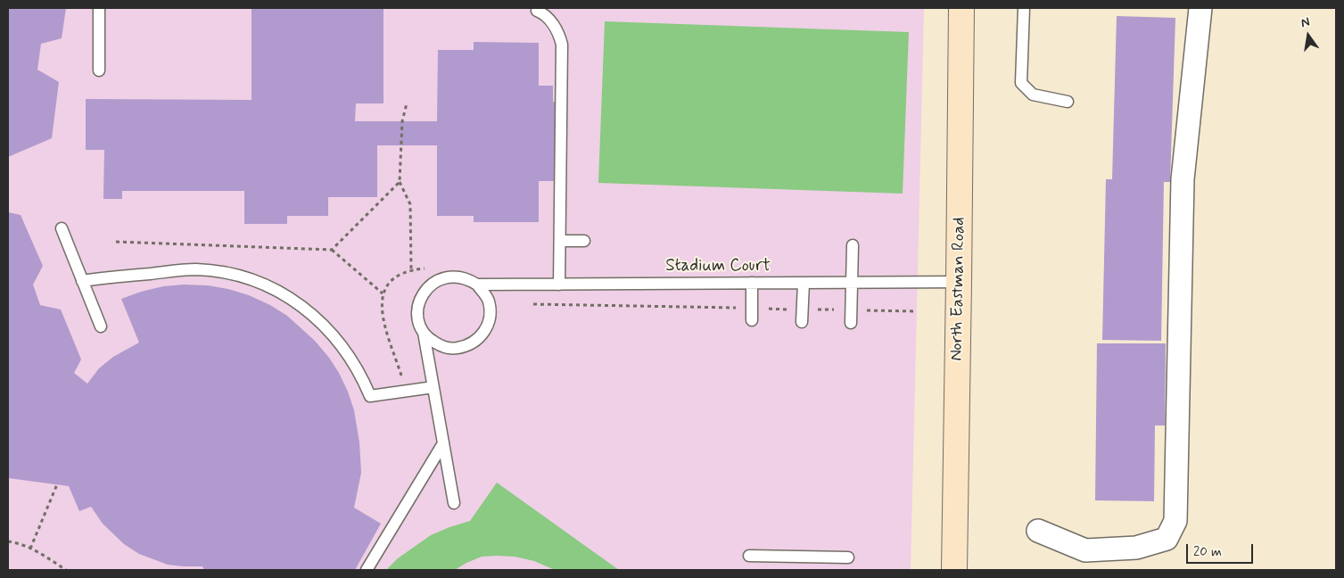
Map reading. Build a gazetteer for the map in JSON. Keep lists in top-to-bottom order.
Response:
{
  "streets": {
    "main road": ["North Eastman Road"],
    "lane": ["Stadium Court"]
  },
  "crossings": [
    ["Stadium Court", "North Eastman Road"]
  ],
  "scale_bar": "20 m",
  "north": "top"
}
